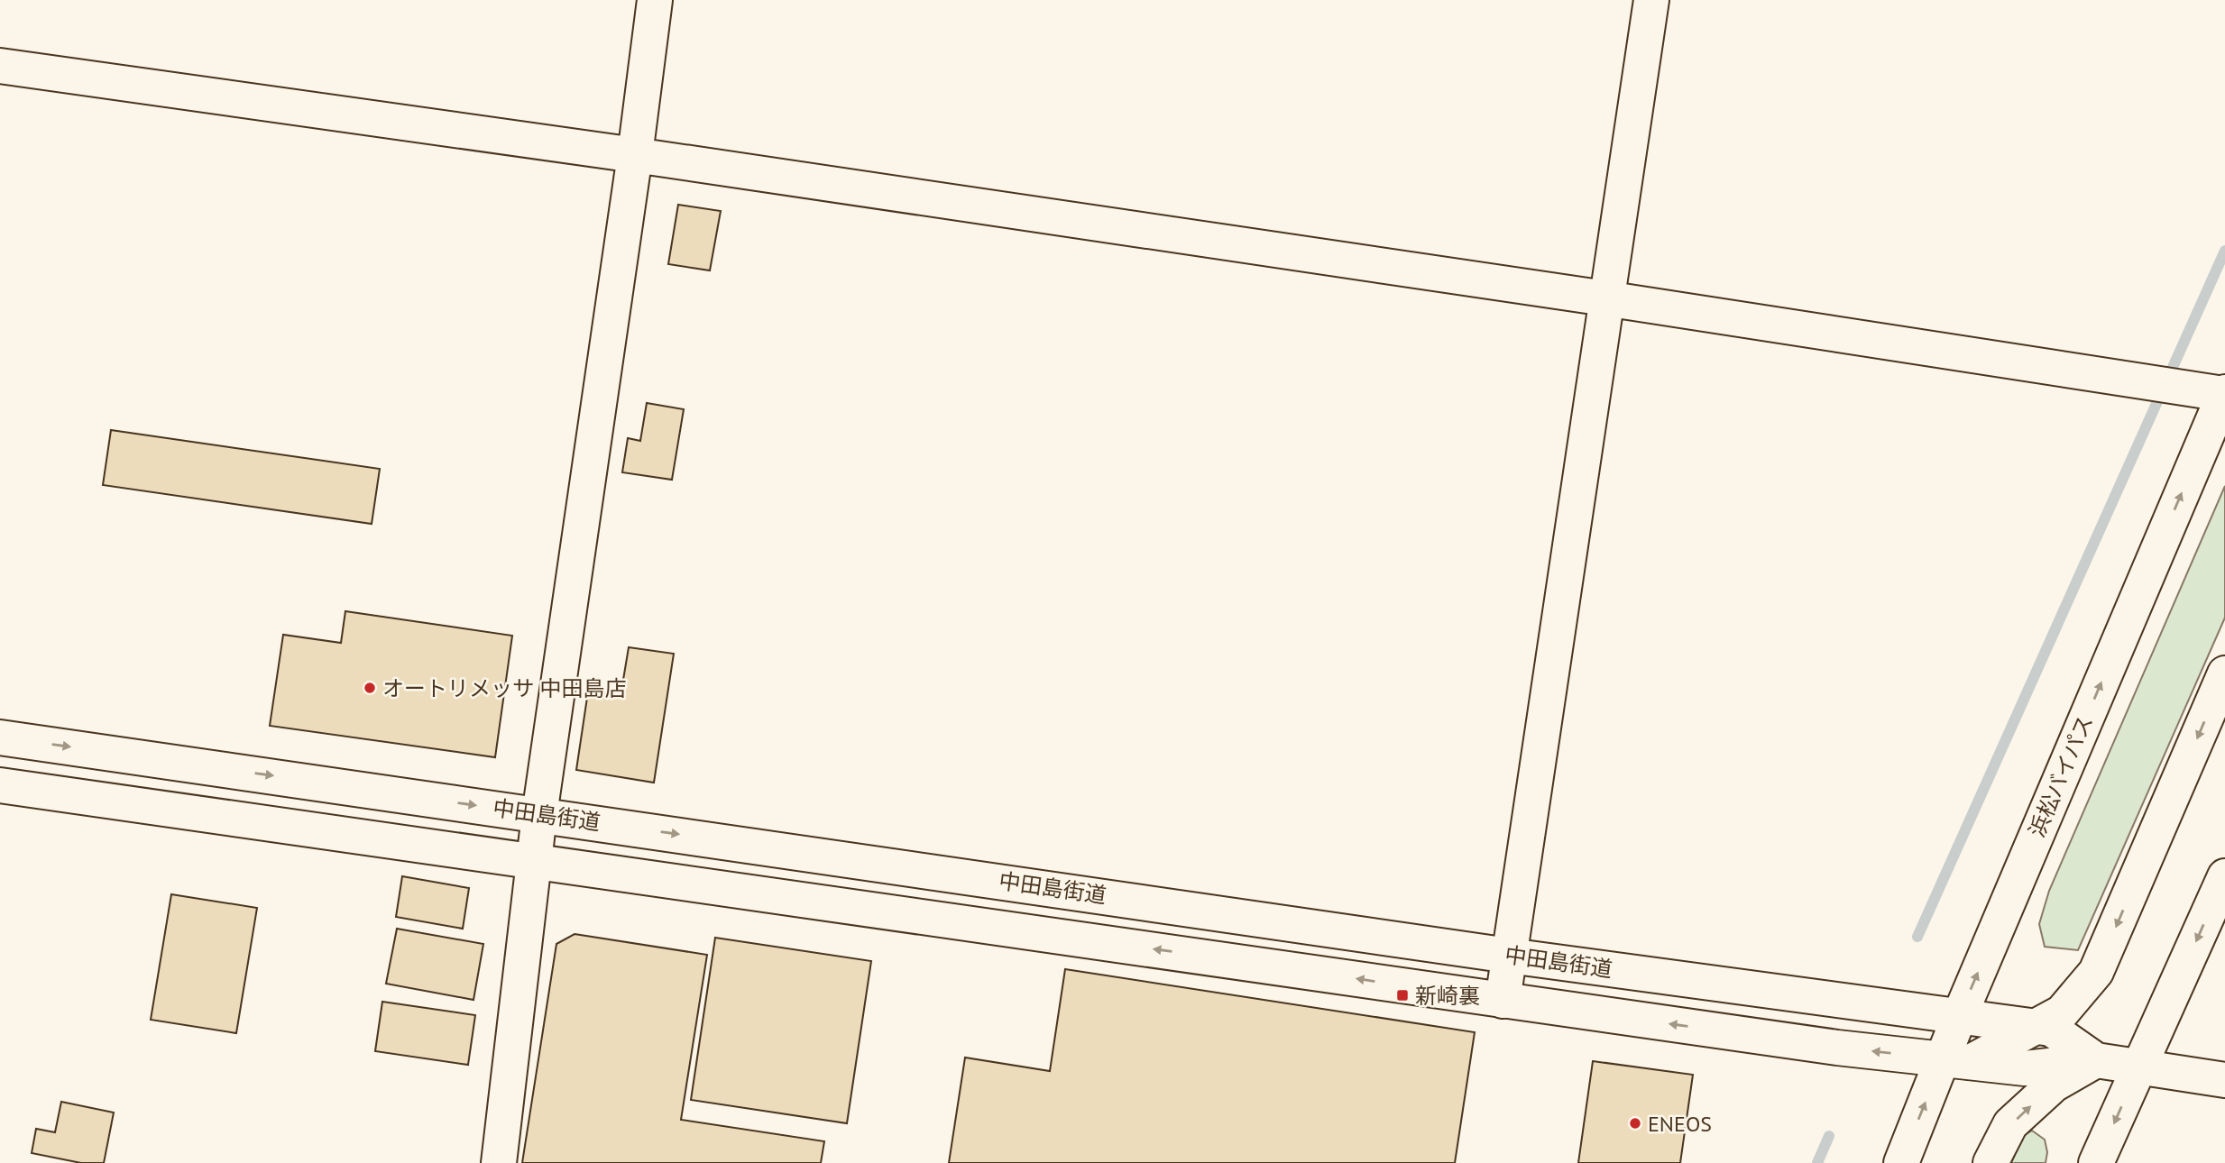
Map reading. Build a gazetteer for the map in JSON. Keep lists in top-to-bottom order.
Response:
{
  "streets": {
    "main road": ["浜松バイパス", "中田島街道"]
  },
  "crossings": [
    ["浜松バイパス", "中田島街道"]
  ],
  "places": {
    "other": ["オートリメッサ 中田島店", "ENEOS"],
    "transit": ["新崎裏"]
  }
}
